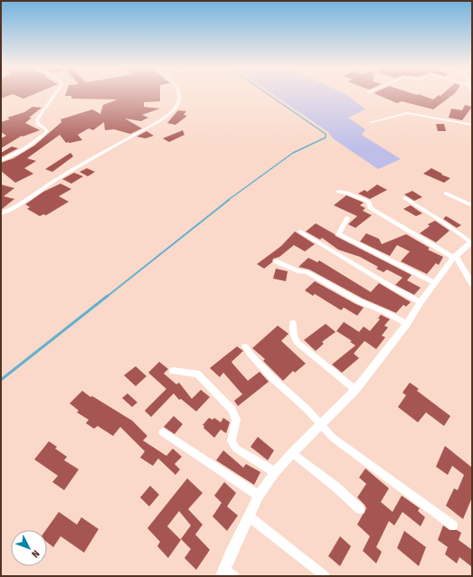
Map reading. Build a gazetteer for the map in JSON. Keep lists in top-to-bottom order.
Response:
{
  "north": "bottom right"
}
